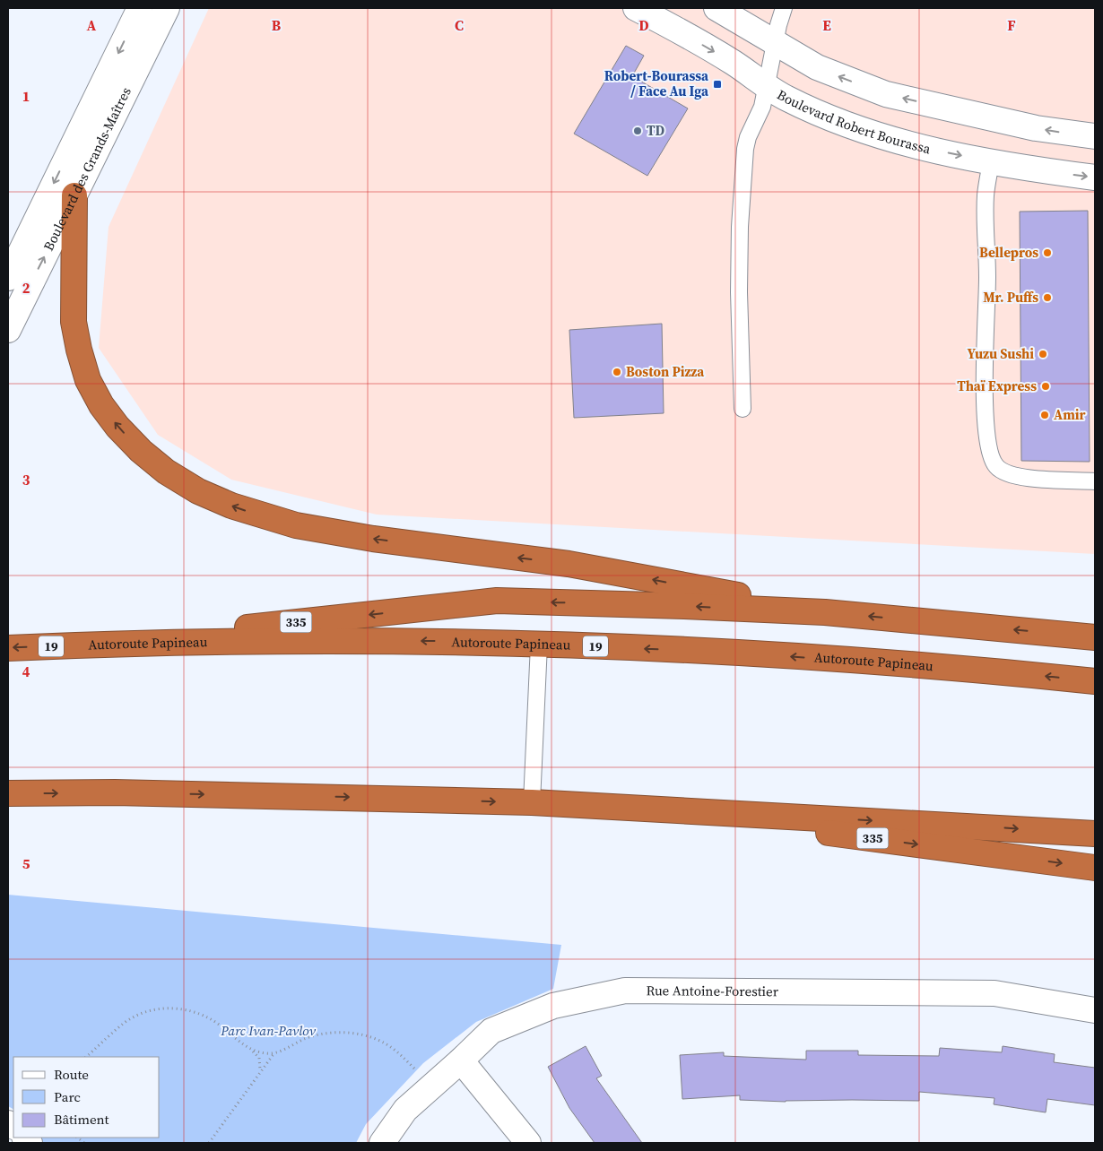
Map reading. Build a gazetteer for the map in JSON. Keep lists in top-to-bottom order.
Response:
{
  "streets": {
    "highway": ["335", "Autoroute Papineau", "19"],
    "street": ["Boulevard Robert Bourassa", "Boulevard des Grands-Maîtres", "Rue Antoine-Forestier"]
  },
  "crossings": [
    ["335", "Autoroute Papineau"]
  ],
  "parks": ["Parc Ivan-Pavlov"],
  "places": {
    "transit": ["Robert-Bourassa / Face Au Iga"],
    "other": [
      "TD",
      "Bellepros",
      "Mr. Puffs",
      "Yuzu Sushi",
      "Boston Pizza",
      "Thaï Express",
      "Amir"
    ]
  },
  "legend": ["Route", "Parc", "Bâtiment"],
  "grid": {
    "columns": [
      "A",
      "B",
      "C",
      "D",
      "E",
      "F"
    ],
    "rows": [
      "1",
      "2",
      "3",
      "4",
      "5"
    ]
  }
}
